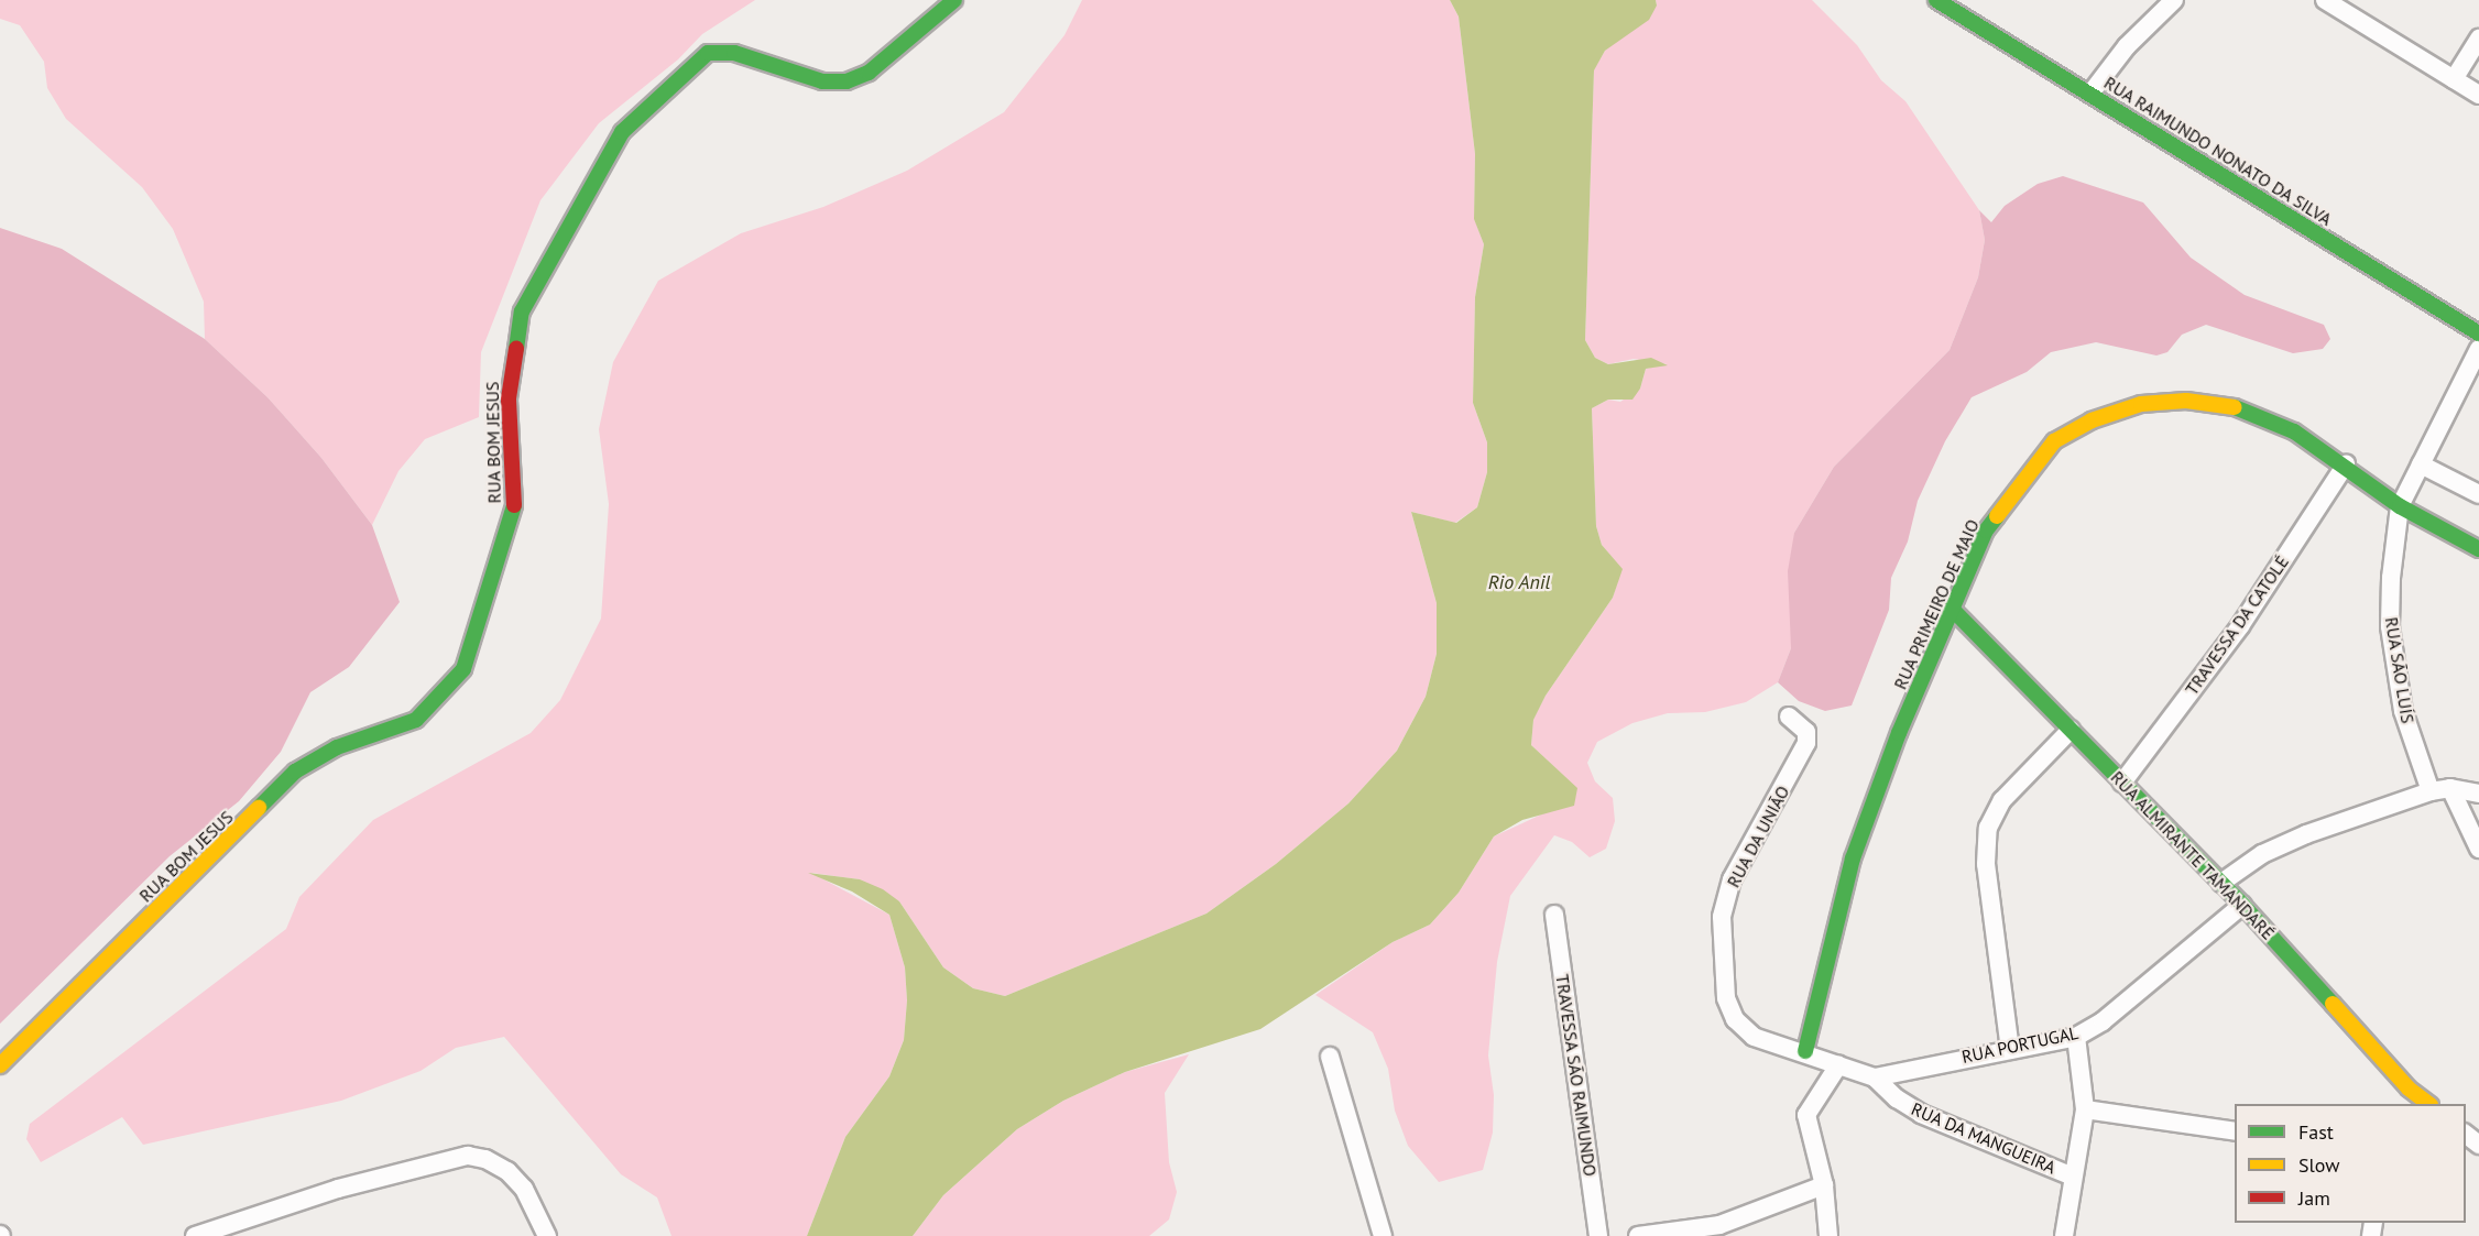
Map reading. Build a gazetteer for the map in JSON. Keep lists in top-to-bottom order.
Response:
{
  "streets": {
    "street": [
      "RUA RAIMUNDO NONATO DA SILVA",
      "RUA BOM JESUS",
      "RUA PRIMEIRO DE MAIO",
      "TRAVESSA DA CATOLÉ",
      "RUA SÃO LUÍS",
      "RUA DA UNIÃO",
      "RUA ALMIRANTE TAMANDARÉ",
      "RUA PORTUGAL",
      "TRAVESSA SÃO RAIMUNDO",
      "RUA DA MANGUEIRA"
    ]
  },
  "crossings": [
    ["RUA PRIMEIRO DE MAIO", "TRAVESSA DA CATOLÉ"],
    ["RUA PRIMEIRO DE MAIO", "RUA SÃO LUÍS"],
    ["RUA PRIMEIRO DE MAIO", "RUA ALMIRANTE TAMANDARÉ"],
    ["RUA PRIMEIRO DE MAIO", "RUA DA MANGUEIRA"],
    ["TRAVESSA DA CATOLÉ", "RUA ALMIRANTE TAMANDARÉ"],
    ["RUA DA UNIÃO", "RUA DA MANGUEIRA"],
    ["RUA ALMIRANTE TAMANDARÉ", "RUA PORTUGAL"],
    ["RUA PORTUGAL", "RUA DA MANGUEIRA"]
  ],
  "water": ["Rio Anil"],
  "legend": ["Fast", "Slow", "Jam"]
}
